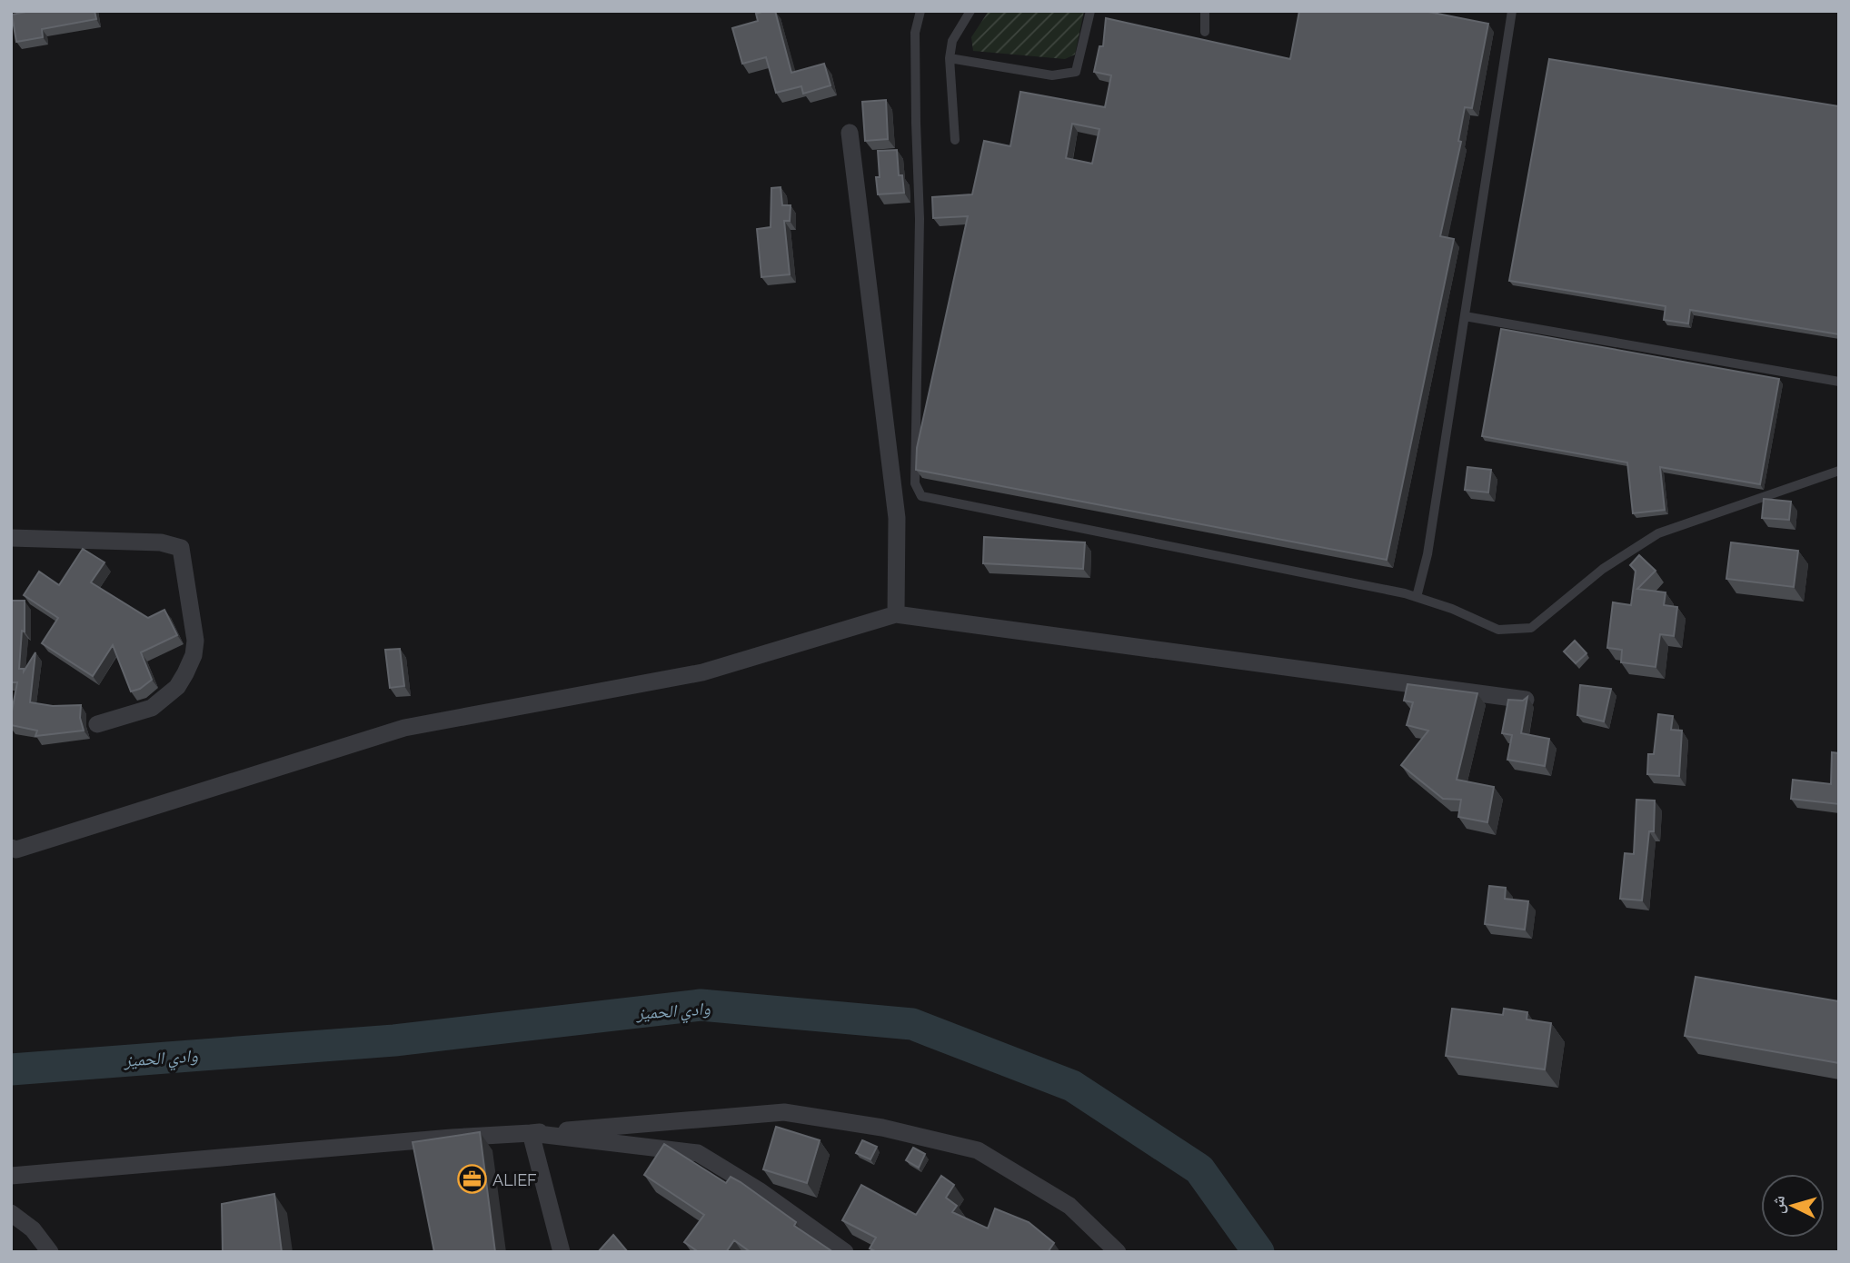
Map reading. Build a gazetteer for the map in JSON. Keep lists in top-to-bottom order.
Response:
{
  "water": ["وادي الحميز"],
  "places": {
    "office": ["ALIEF"]
  },
  "north": "left"
}
